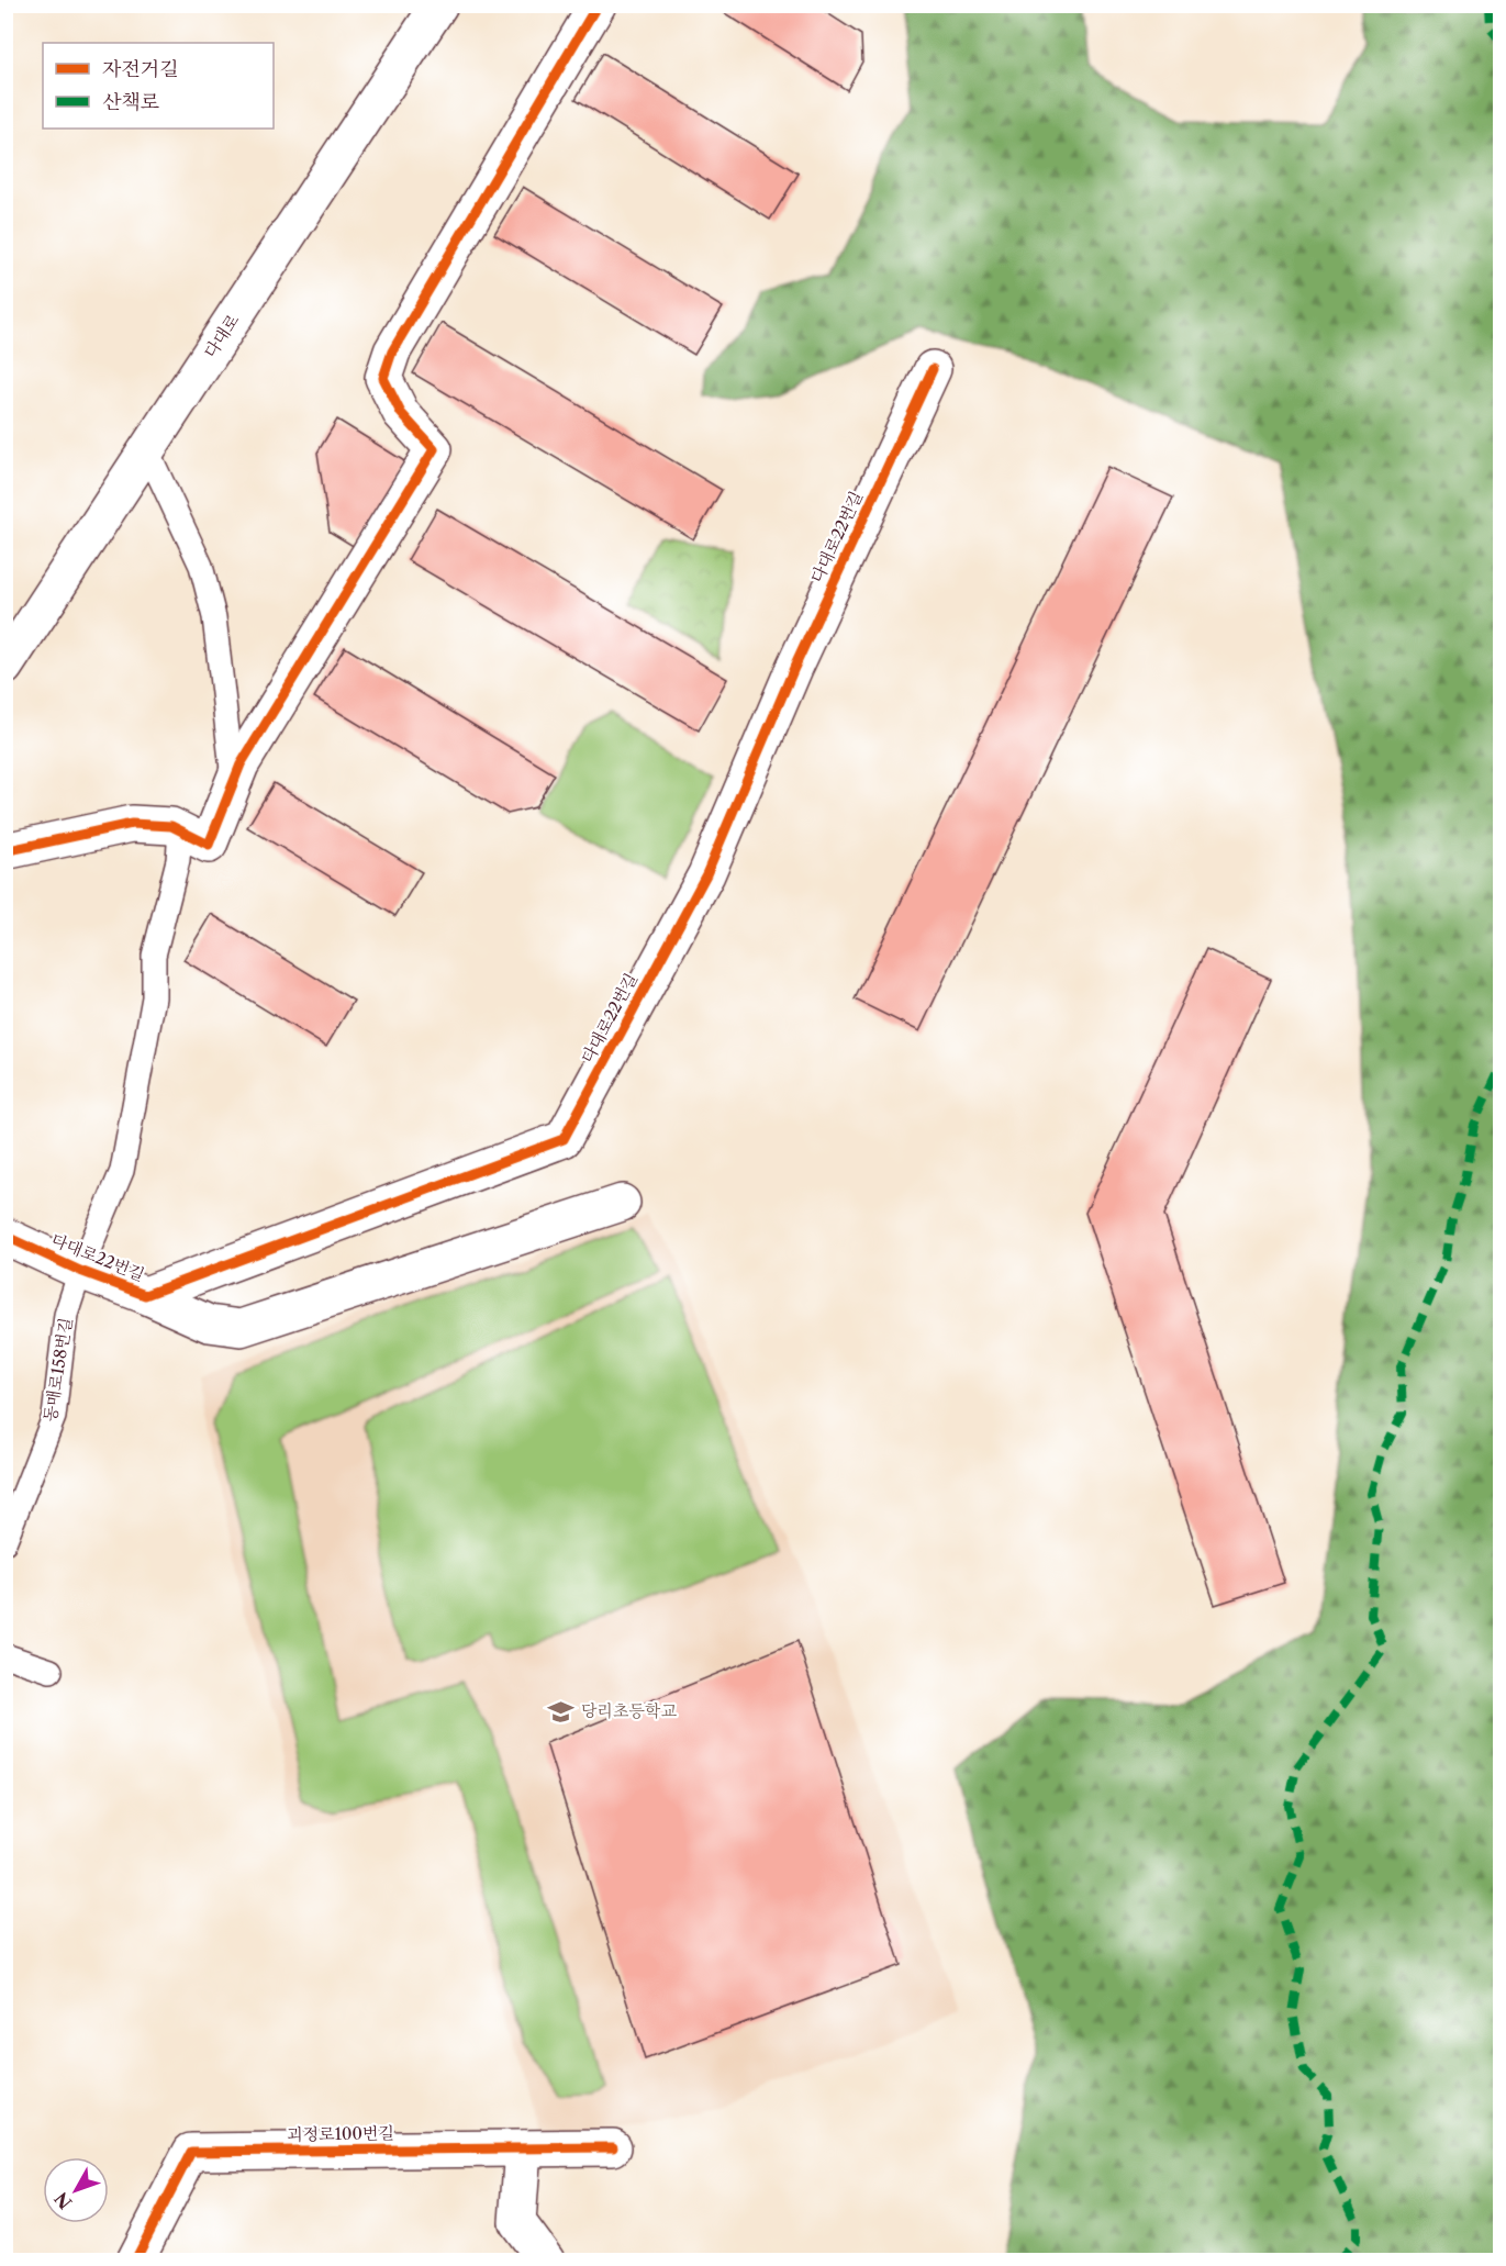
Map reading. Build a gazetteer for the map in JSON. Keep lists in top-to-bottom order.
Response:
{
  "streets": {
    "street": ["다대로", "다대로22번길", "괴정로100번길"],
    "lane": ["동매로158번길"]
  },
  "crossings": [
    ["다대로22번길", "동매로158번길"]
  ],
  "places": {
    "school or university": ["당리초등학교"]
  },
  "legend": ["자전거길", "산책로"],
  "north": "bottom left"
}
